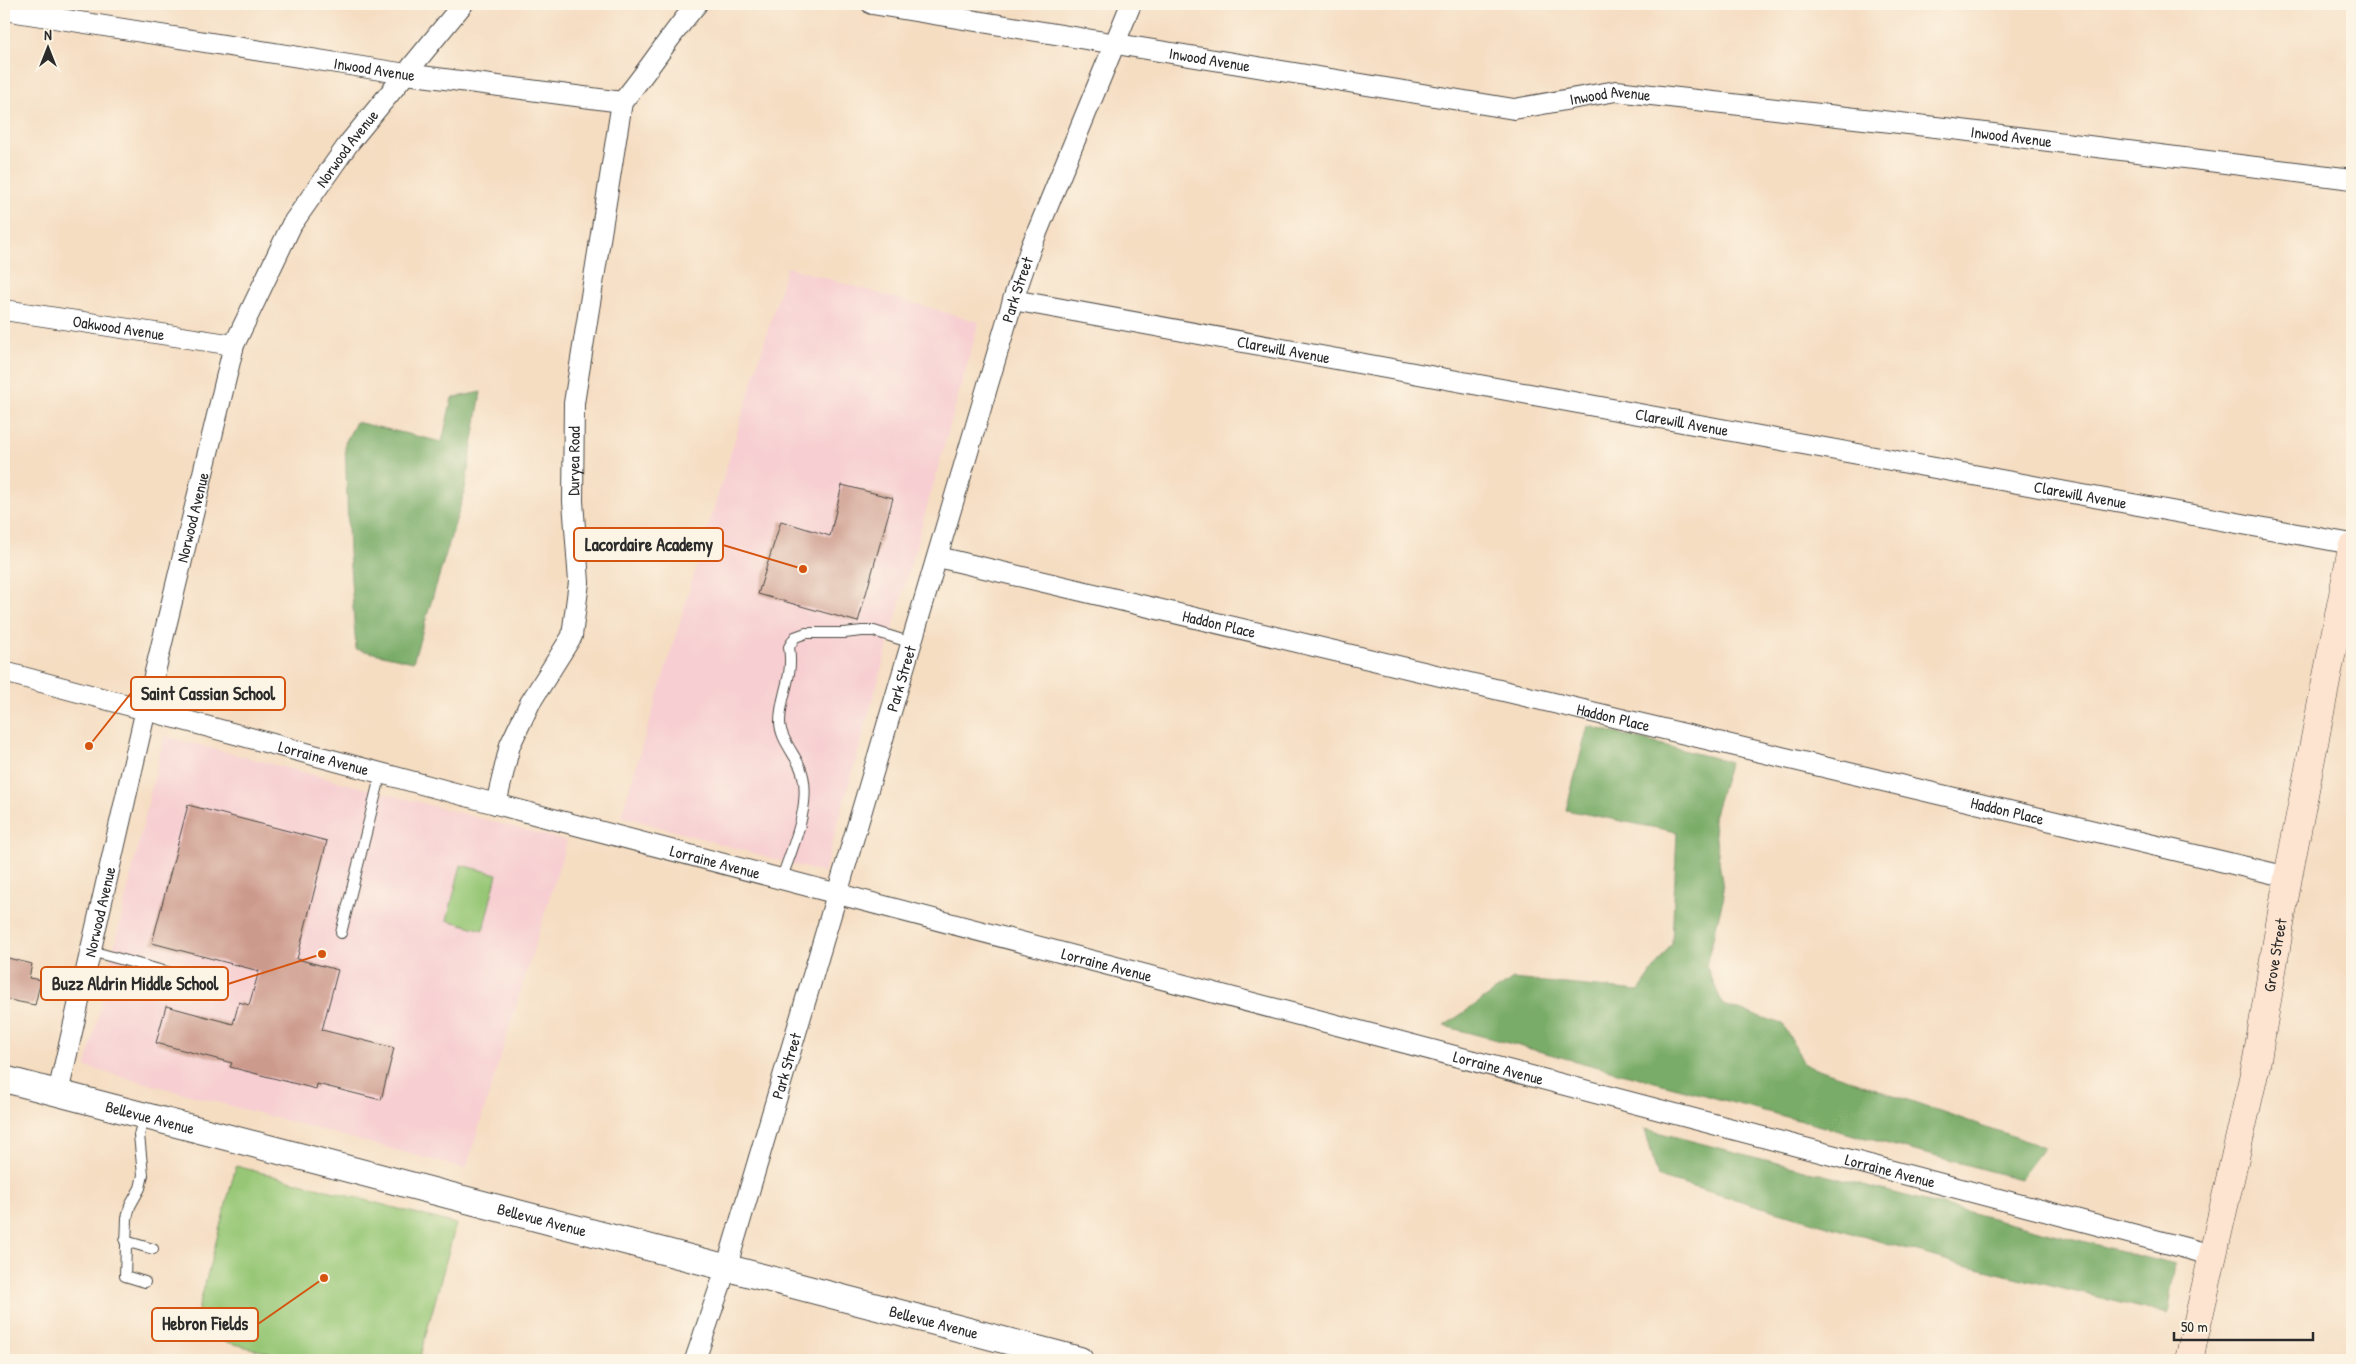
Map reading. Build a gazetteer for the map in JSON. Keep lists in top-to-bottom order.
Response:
{
  "streets": {
    "main road": ["Grove Street"],
    "street": [
      "Inwood Avenue",
      "Norwood Avenue",
      "Park Street",
      "Oakwood Avenue",
      "Clarewill Avenue",
      "Duryea Road",
      "Haddon Place",
      "Lorraine Avenue",
      "Bellevue Avenue"
    ]
  },
  "crossings": [
    ["Inwood Avenue", "Norwood Avenue"],
    ["Inwood Avenue", "Park Street"],
    ["Inwood Avenue", "Duryea Road"],
    ["Norwood Avenue", "Oakwood Avenue"],
    ["Norwood Avenue", "Lorraine Avenue"],
    ["Norwood Avenue", "Bellevue Avenue"],
    ["Park Street", "Clarewill Avenue"],
    ["Park Street", "Haddon Place"],
    ["Park Street", "Lorraine Avenue"],
    ["Park Street", "Bellevue Avenue"],
    ["Duryea Road", "Lorraine Avenue"],
    ["Haddon Place", "Grove Street"],
    ["Lorraine Avenue", "Grove Street"]
  ],
  "places": [
    "Lacordaire Academy",
    "Saint Cassian School",
    "Buzz Aldrin Middle School",
    "Hebron Fields"
  ],
  "scale_bar": "50 m",
  "north": "top"
}
